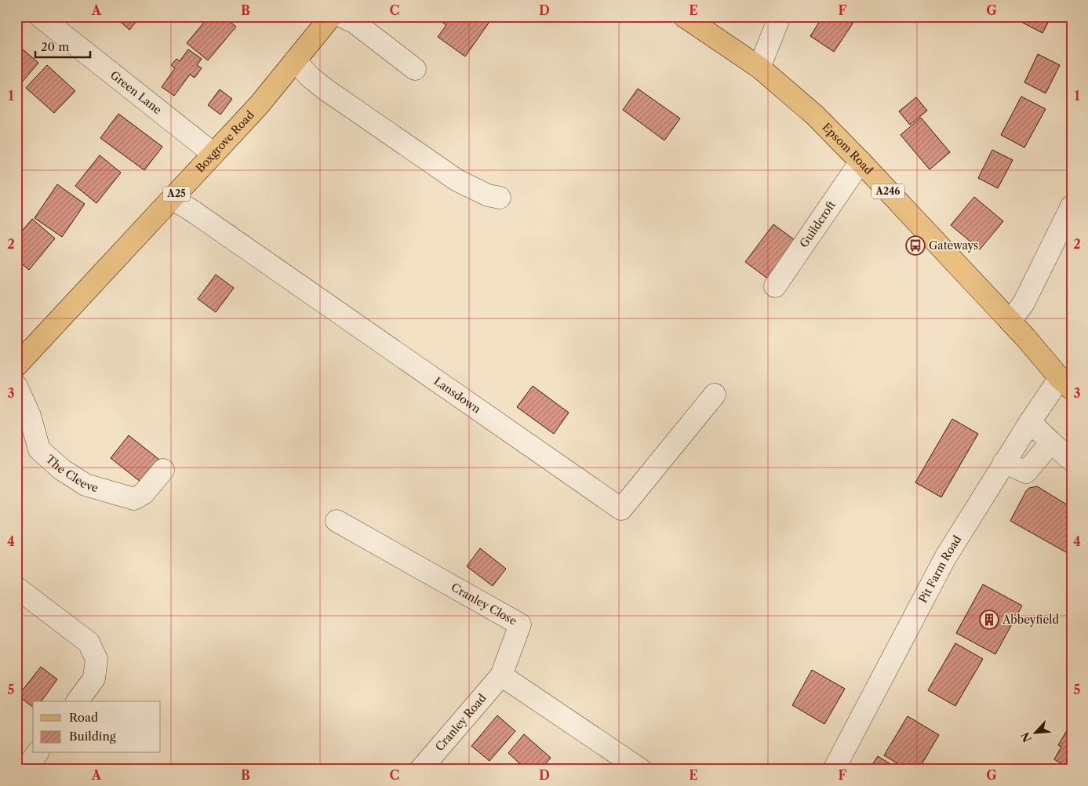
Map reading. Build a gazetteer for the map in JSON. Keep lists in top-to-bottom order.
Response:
{
  "streets": {
    "main road": [
      "Boxgrove Road",
      "Epsom Road",
      "A246",
      "A25"
    ],
    "street": [
      "Green Lane",
      "Guildcroft",
      "Lansdown",
      "The Cleeve",
      "Pit Farm Road",
      "Cranley Close",
      "Cranley Road"
    ]
  },
  "crossings": [
    ["Green Lane", "Boxgrove Road"],
    ["Boxgrove Road", "Lansdown"],
    ["Epsom Road", "Guildcroft"],
    ["Epsom Road", "Pit Farm Road"],
    ["Cranley Close", "Cranley Road"]
  ],
  "places": {
    "bus stop": ["Gateways"],
    "building": ["Abbeyfield"]
  },
  "legend": ["Road", "Building"],
  "scale_bar": "20 m",
  "north": "bottom left",
  "grid": {
    "columns": [
      "A",
      "B",
      "C",
      "D",
      "E",
      "F",
      "G"
    ],
    "rows": [
      "1",
      "2",
      "3",
      "4",
      "5"
    ]
  }
}
